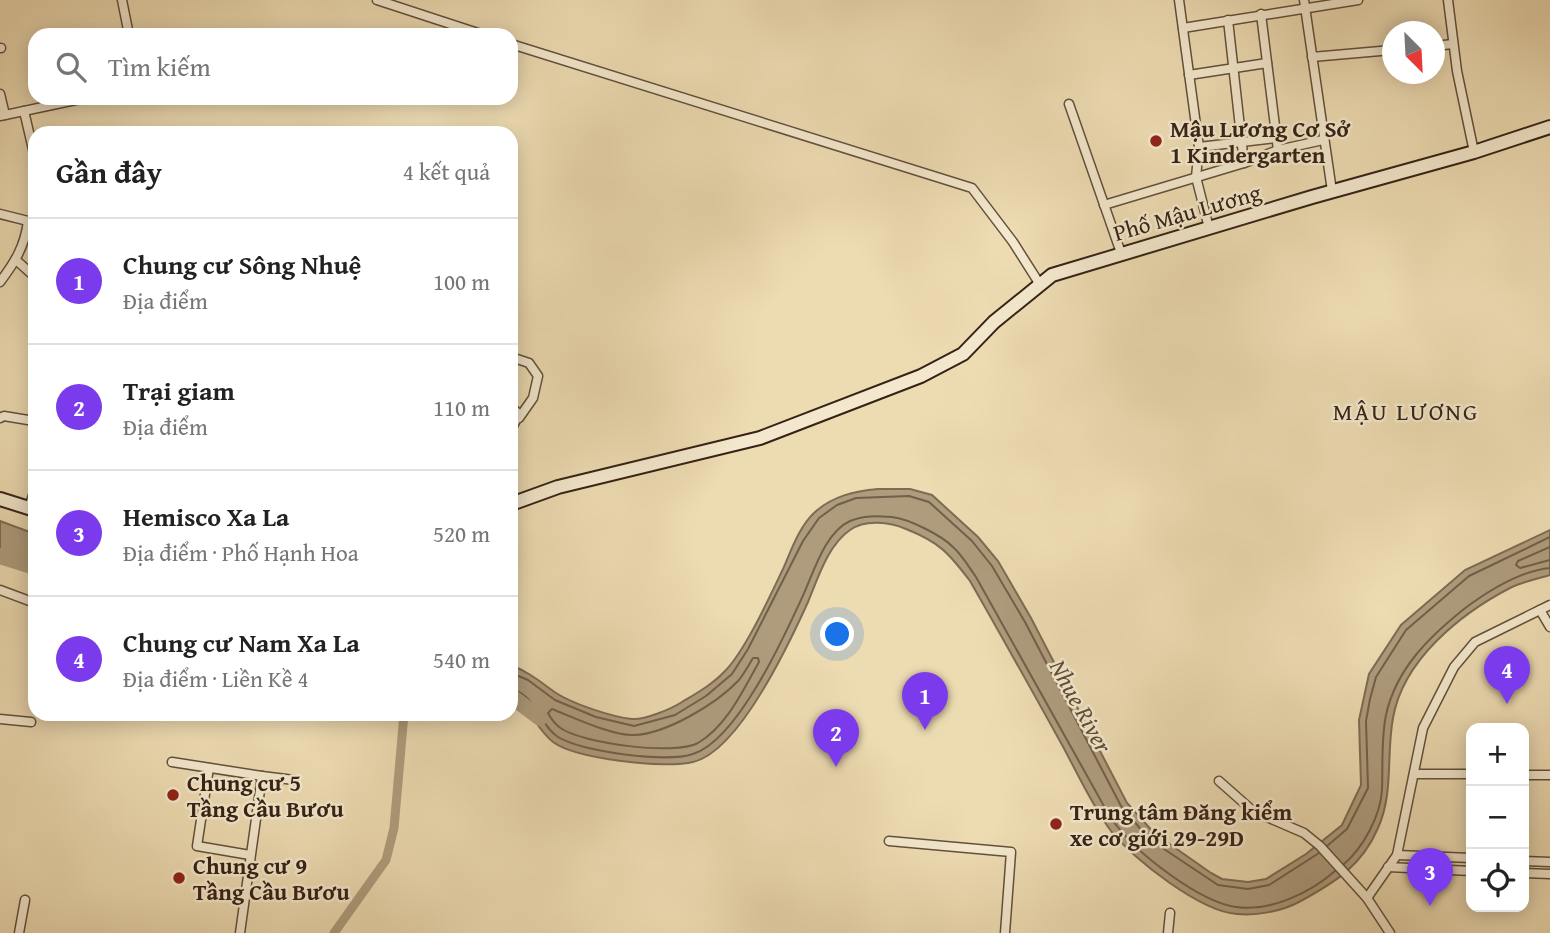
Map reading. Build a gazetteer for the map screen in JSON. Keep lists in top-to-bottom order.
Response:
{
  "streets": {
    "street": ["Phố Mậu Lương"]
  },
  "districts": ["MẬU LƯƠNG"],
  "water": ["Nhue River"],
  "places": [
    "Mậu Lương Cơ Sở 1 Kindergarten",
    "Chung cư 5 Tầng Cầu Bươu",
    "Trung tâm Đăng kiểm xe cơ giới 29-29D",
    "Chung cư 9 Tầng Cầu Bươu"
  ],
  "north": "bottom right",
  "page": {
    "search": "Tìm kiếm",
    "heading": ["Gần đây", "4 kết quả"],
    "list": [
      {
        "mark": "1",
        "name": "Chung cư Sông Nhuệ",
        "note": "Địa điểm",
        "value": "100 m"
      },
      {
        "mark": "2",
        "name": "Trại giam",
        "note": "Địa điểm",
        "value": "110 m"
      },
      {
        "mark": "3",
        "name": "Hemisco Xa La",
        "note": "Địa điểm · Phố Hạnh Hoa",
        "value": "520 m"
      },
      {
        "mark": "4",
        "name": "Chung cư Nam Xa La",
        "note": "Địa điểm · Liền Kề 4",
        "value": "540 m"
      }
    ],
    "pins": [
      "4",
      "1",
      "2",
      "3"
    ],
    "map_buttons": ["+", "−"]
  }
}
